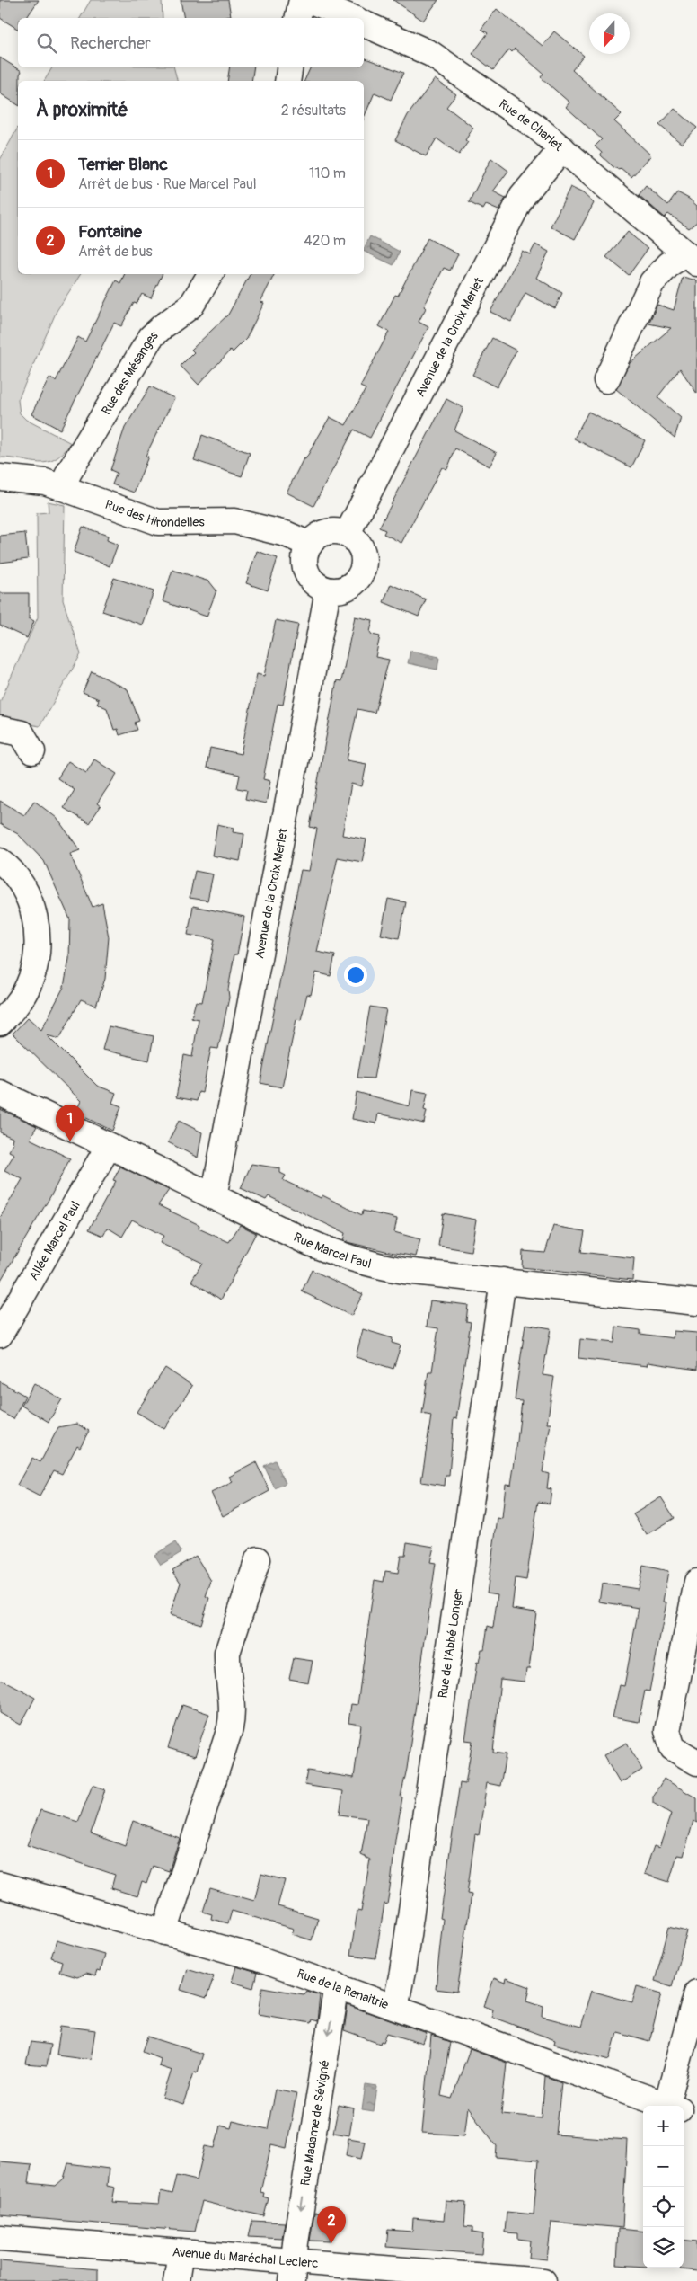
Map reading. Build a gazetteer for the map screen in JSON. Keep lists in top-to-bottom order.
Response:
{
  "streets": {
    "street": [
      "Rue de Charlet",
      "Avenue de la Croix Merlet",
      "Rue des Mésanges",
      "Rue des Hirondelles",
      "Allée Marcel Paul",
      "Rue Marcel Paul",
      "Rue de l’Abbé Longer",
      "Rue de la Renaitrie",
      "Rue Madame de Sévigné",
      "Avenue du Maréchal Leclerc"
    ]
  },
  "crossings": [
    ["Rue de Charlet", "Avenue de la Croix Merlet"],
    ["Avenue de la Croix Merlet", "Rue des Hirondelles"],
    ["Avenue de la Croix Merlet", "Rue Marcel Paul"],
    ["Rue des Mésanges", "Rue des Hirondelles"],
    ["Allée Marcel Paul", "Rue Marcel Paul"],
    ["Rue Marcel Paul", "Rue de l’Abbé Longer"],
    ["Rue de l’Abbé Longer", "Rue de la Renaitrie"],
    ["Rue de la Renaitrie", "Rue Madame de Sévigné"],
    ["Rue Madame de Sévigné", "Avenue du Maréchal Leclerc"]
  ],
  "one_way": ["Rue Madame de Sévigné"],
  "north": "bottom",
  "page": {
    "search": "Rechercher",
    "heading": ["À proximité", "2 résultats"],
    "list": [
      {
        "mark": "1",
        "name": "Terrier Blanc",
        "note": "Arrêt de bus · Rue Marcel Paul",
        "value": "110 m"
      },
      {
        "mark": "2",
        "name": "Fontaine",
        "note": "Arrêt de bus",
        "value": "420 m"
      }
    ],
    "pins": ["1", "2"],
    "map_buttons": ["+", "−"]
  }
}
